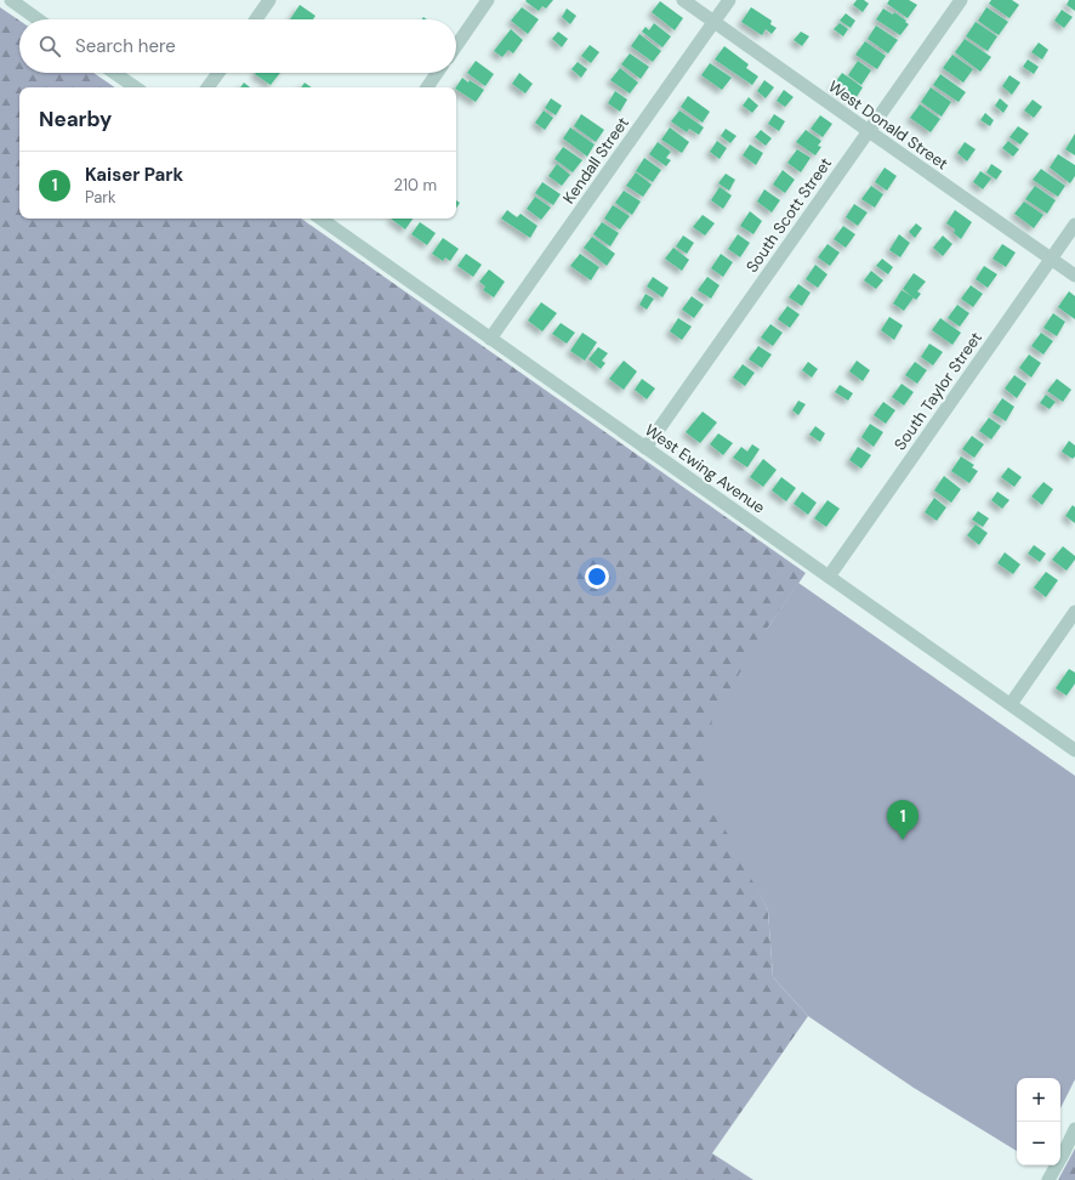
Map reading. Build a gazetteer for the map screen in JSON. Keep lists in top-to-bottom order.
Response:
{
  "streets": {
    "street": [
      "West Donald Street",
      "Kendall Street",
      "South Scott Street",
      "South Taylor Street",
      "West Ewing Avenue"
    ]
  },
  "crossings": [
    ["West Donald Street", "Kendall Street"],
    ["West Donald Street", "South Scott Street"],
    ["West Donald Street", "South Taylor Street"],
    ["Kendall Street", "West Ewing Avenue"],
    ["South Scott Street", "West Ewing Avenue"],
    ["South Taylor Street", "West Ewing Avenue"]
  ],
  "page": {
    "search": "Search here",
    "heading": "Nearby",
    "list": [
      {
        "mark": "1",
        "name": "Kaiser Park",
        "note": "Park",
        "value": "210 m"
      }
    ],
    "pins": "1",
    "map_buttons": ["+", "−"]
  }
}
